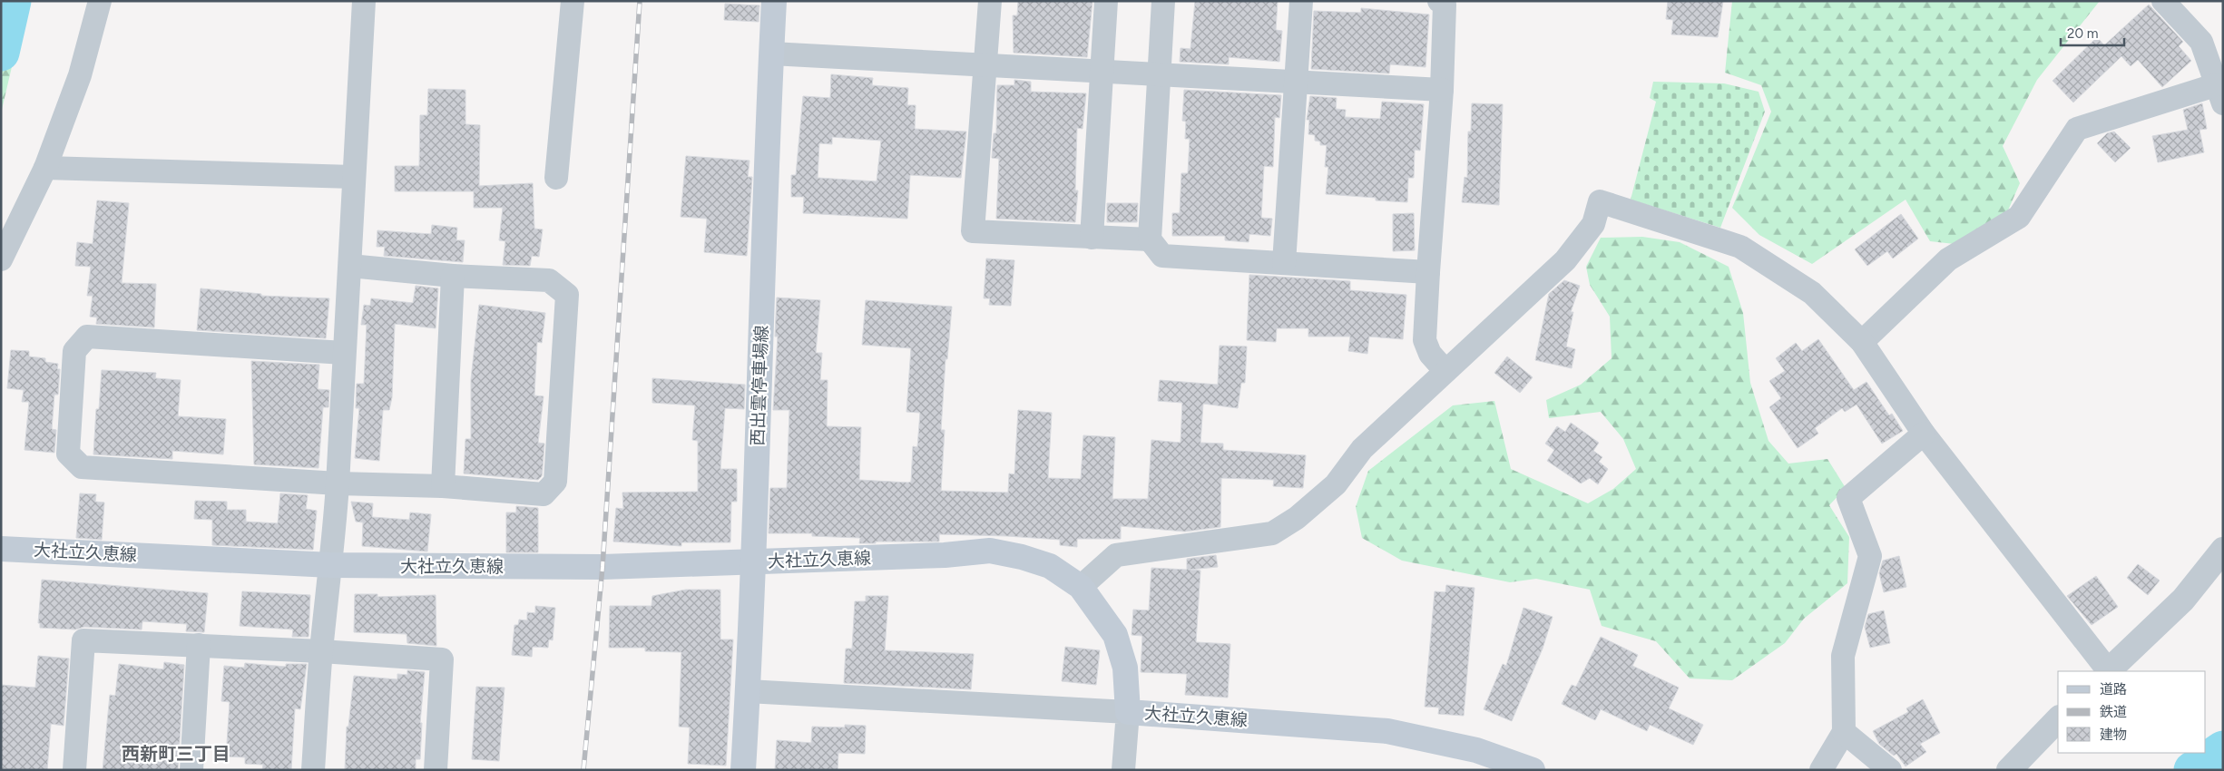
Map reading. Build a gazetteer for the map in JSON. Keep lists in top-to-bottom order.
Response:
{
  "streets": {
    "main road": ["西出雲停車場線", "大社立久恵線"]
  },
  "crossings": [
    ["西出雲停車場線", "大社立久恵線"]
  ],
  "districts": ["西新町三丁目"],
  "legend": ["道路", "鉄道", "建物"],
  "scale_bar": "20 m"
}
